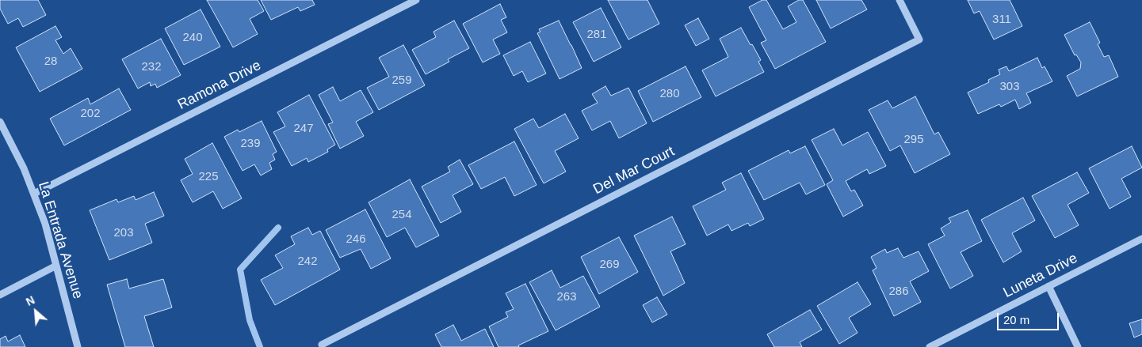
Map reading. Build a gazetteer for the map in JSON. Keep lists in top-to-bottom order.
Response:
{
  "streets": {
    "street": [
      "Ramona Drive",
      "Del Mar Court",
      "La Entrada Avenue",
      "Luneta Drive"
    ]
  },
  "crossings": [
    ["Ramona Drive", "La Entrada Avenue"]
  ],
  "house_numbers": [
    "311",
    "281",
    "240",
    "28",
    "232",
    "259",
    "303",
    "280",
    "202",
    "247",
    "295",
    "239",
    "225",
    "254",
    "203",
    "246",
    "242",
    "269",
    "286",
    "263"
  ],
  "scale_bar": "20 m",
  "north": "top left"
}
